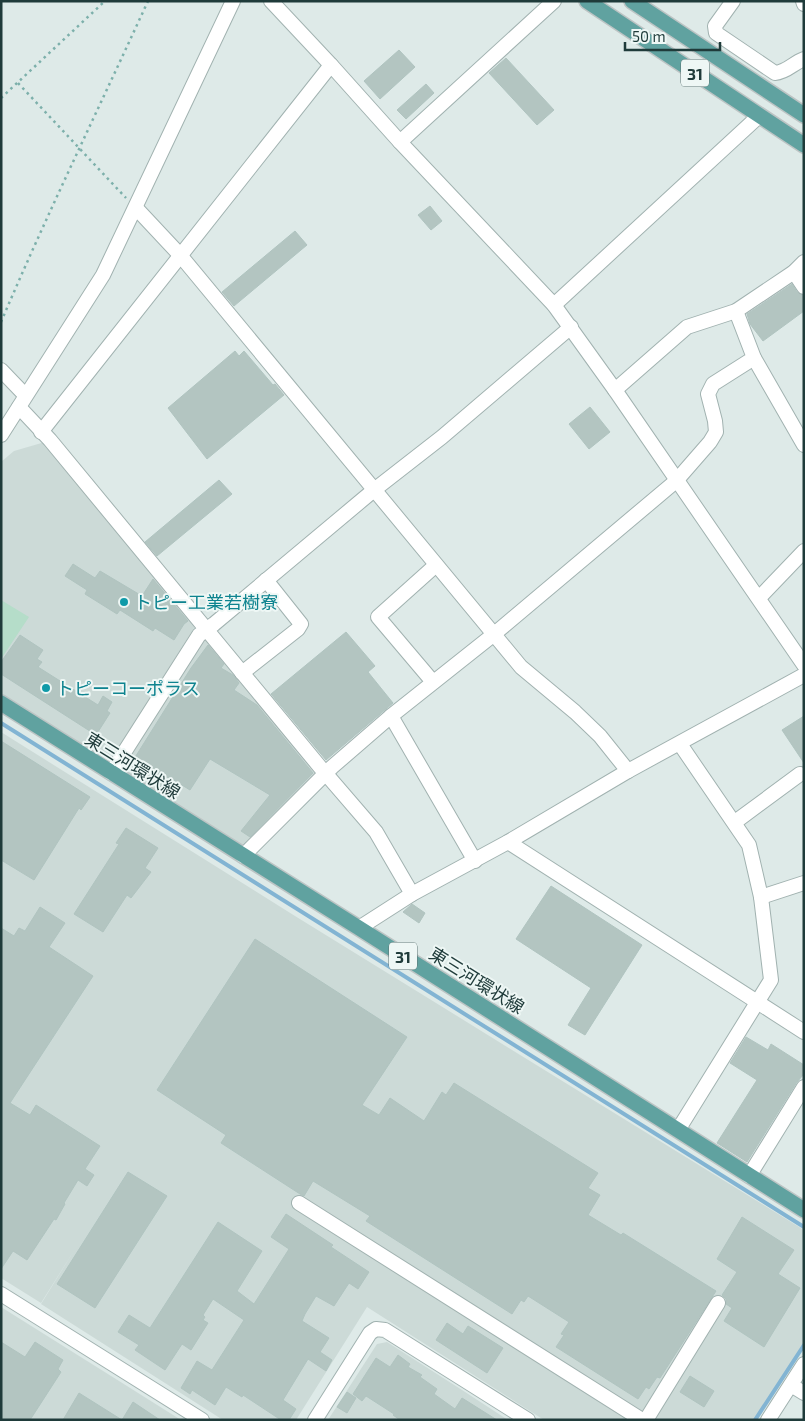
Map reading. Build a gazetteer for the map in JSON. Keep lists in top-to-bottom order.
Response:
{
  "streets": {
    "main road": ["31", "東三河環状線"]
  },
  "places": ["トピー工業若樹寮", "トピーコーポラス"],
  "scale_bar": "50 m"
}
